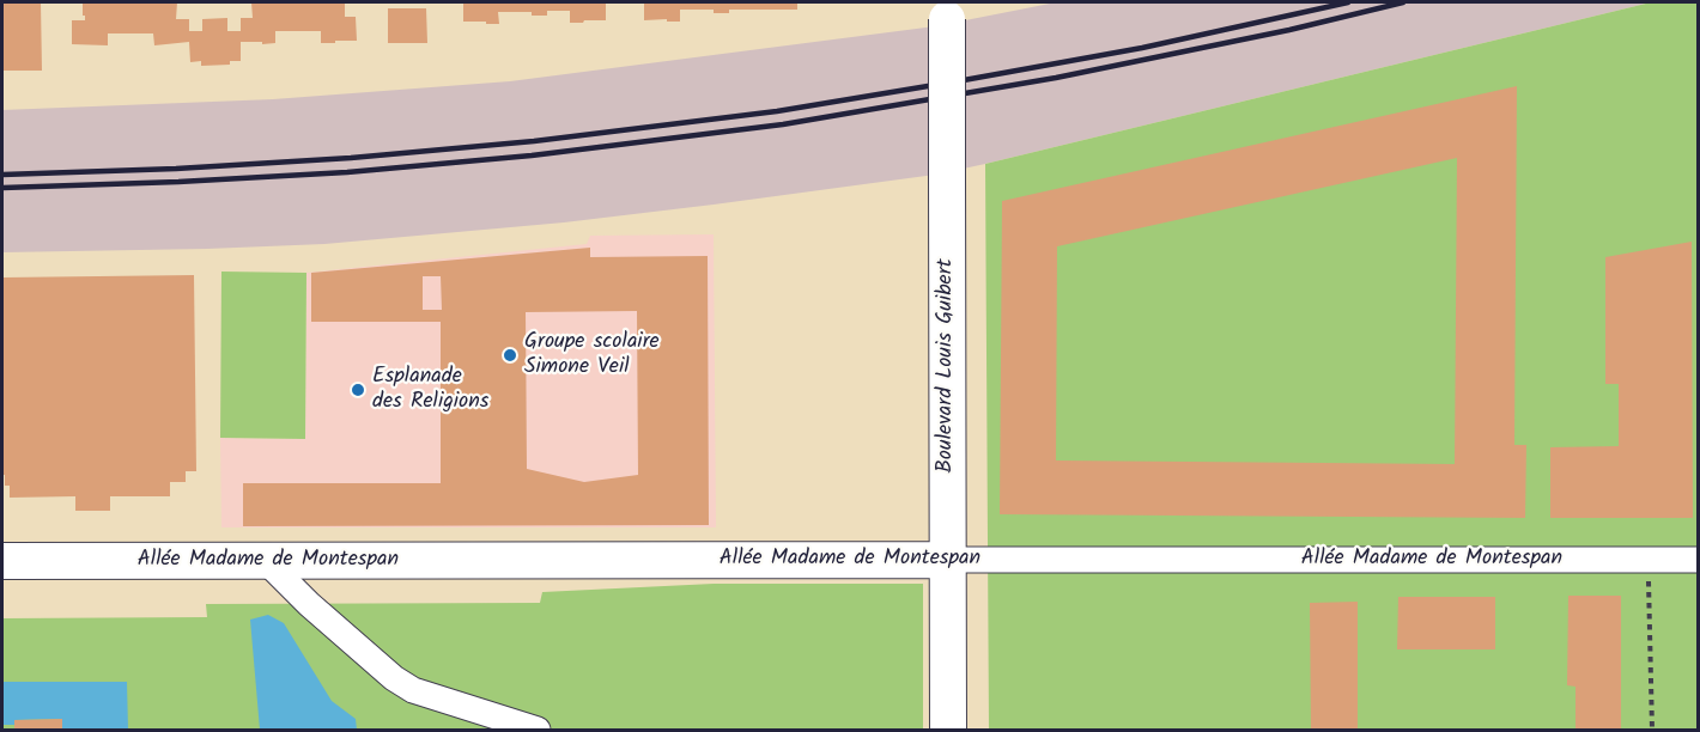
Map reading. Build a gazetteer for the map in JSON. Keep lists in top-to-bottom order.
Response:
{
  "streets": {
    "street": ["Boulevard Louis Guibert", "Allée Madame de Montespan"]
  },
  "crossings": [
    ["Boulevard Louis Guibert", "Allée Madame de Montespan"]
  ],
  "places": ["Groupe scolaire Simone Veil", "Esplanade des Religions"]
}
